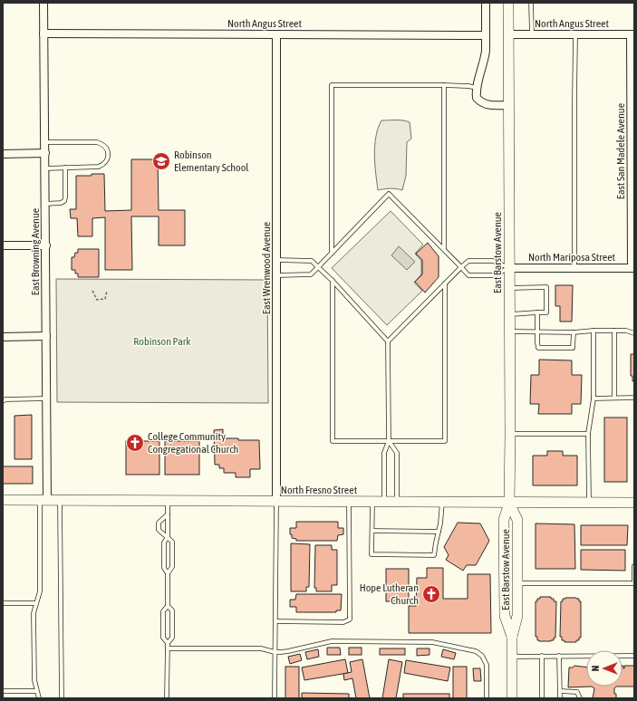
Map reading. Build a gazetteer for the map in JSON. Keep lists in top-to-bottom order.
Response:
{
  "streets": {
    "main road": ["East Barstow Avenue", "North Fresno Street"],
    "street": [
      "North Angus Street",
      "East San Madele Avenue",
      "East Browning Avenue",
      "North Mariposa Street",
      "East Wrenwood Avenue"
    ]
  },
  "crossings": [
    ["North Angus Street", "East San Madele Avenue"],
    ["North Angus Street", "East Browning Avenue"],
    ["North Angus Street", "East Barstow Avenue"],
    ["North Angus Street", "East Wrenwood Avenue"],
    ["East San Madele Avenue", "North Mariposa Street"],
    ["East Browning Avenue", "North Fresno Street"],
    ["East Barstow Avenue", "North Mariposa Street"],
    ["East Barstow Avenue", "North Fresno Street"],
    ["East Wrenwood Avenue", "North Fresno Street"]
  ],
  "parks": ["Robinson Park"],
  "places": {
    "school or university": ["Robinson Elementary School"],
    "church": ["College Community Congregational Church", "Hope Lutheran Church"]
  },
  "north": "left"
}
